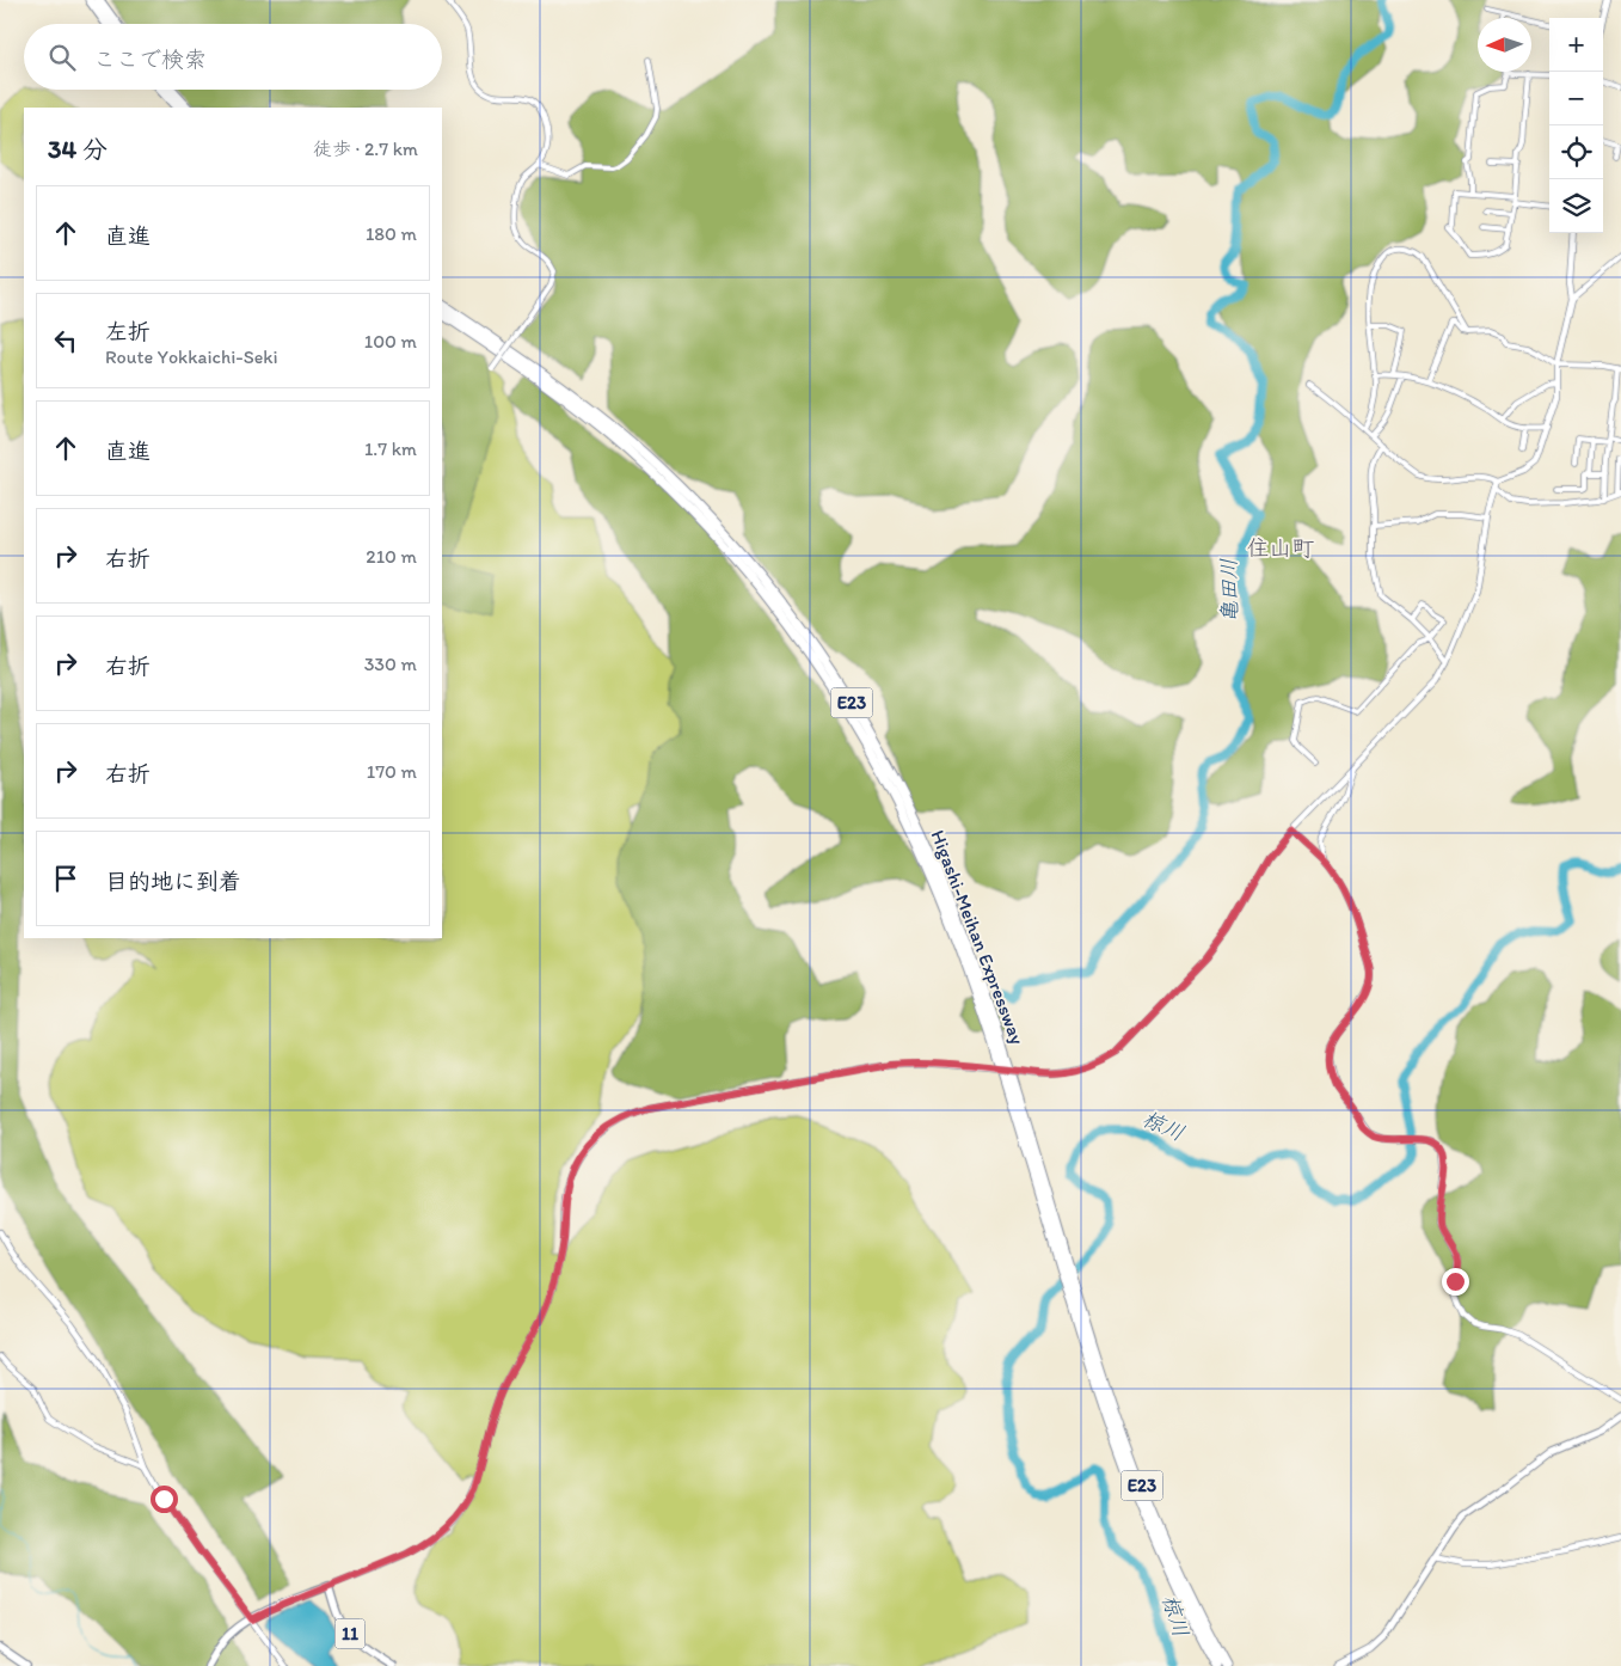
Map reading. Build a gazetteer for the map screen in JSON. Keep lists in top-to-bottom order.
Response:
{
  "streets": {
    "highway": ["E23", "Higashi-Meihan Expressway"],
    "main road": ["11"]
  },
  "districts": ["住山町"],
  "water": ["亀田川", "椋川"],
  "north": "left",
  "page": {
    "map_buttons": ["+", "−"],
    "search": "ここで検索",
    "heading": ["34 分", "徒歩 · 2.7 km"],
    "list": [
      ["直進", "180 m"],
      ["左折", "Route Yokkaichi-Seki", "100 m"],
      ["直進", "1.7 km"],
      ["右折", "210 m"],
      ["右折", "330 m"],
      ["右折", "170 m"],
      "目的地に到着"
    ]
  }
}
